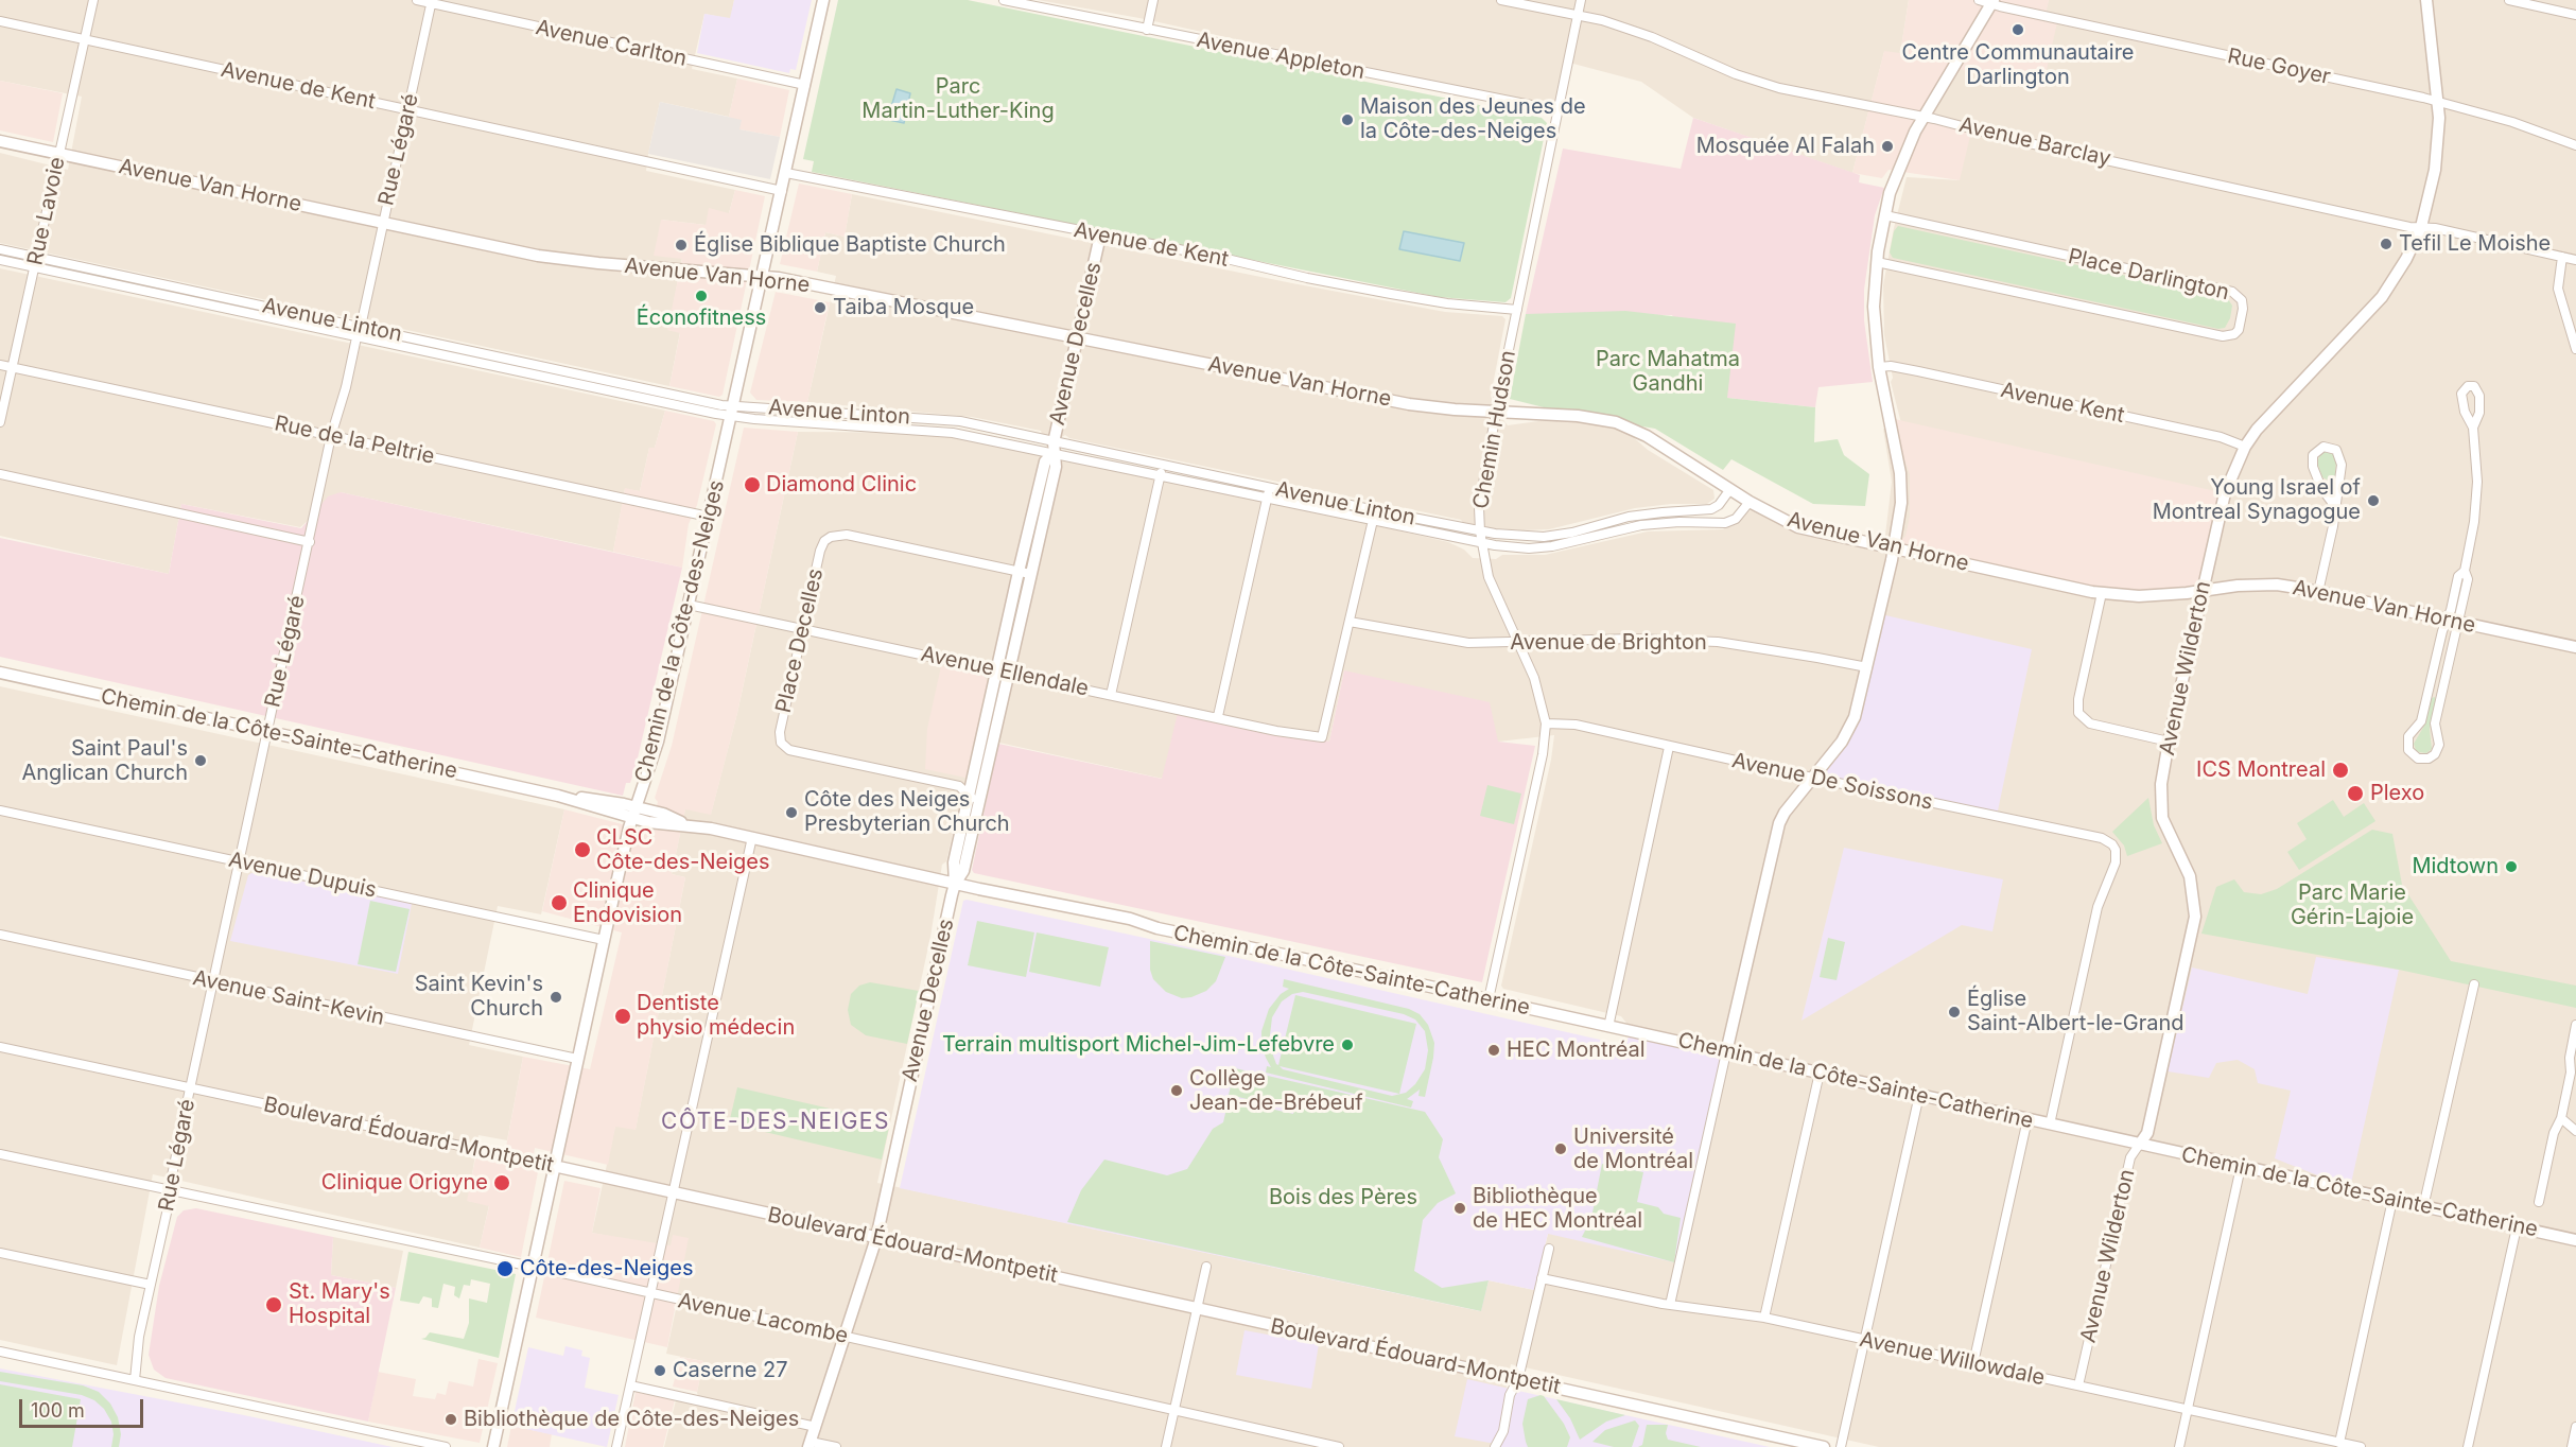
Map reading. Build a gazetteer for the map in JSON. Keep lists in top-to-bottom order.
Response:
{
  "streets": {
    "main road": [
      "Avenue Van Horne",
      "Avenue Decelles",
      "Chemin de la Côte-des-Neiges",
      "Avenue Wilderton",
      "Chemin de la Côte-Sainte-Catherine",
      "Boulevard Édouard-Montpetit"
    ],
    "street": [
      "Avenue Carlton",
      "Avenue Appleton",
      "Rue Goyer",
      "Avenue de Kent",
      "Avenue Barclay",
      "Rue Légaré",
      "Rue Lavoie",
      "Place Darlington",
      "Avenue Linton",
      "Avenue Kent",
      "Chemin Hudson",
      "Rue de la Peltrie",
      "Place Decelles",
      "Avenue de Brighton",
      "Avenue Ellendale",
      "Avenue De Soissons",
      "Avenue Dupuis",
      "Avenue Saint-Kevin",
      "Avenue Lacombe",
      "Avenue Willowdale"
    ]
  },
  "crossings": [
    ["Avenue Carlton", "Rue Légaré"],
    ["Avenue Carlton", "Chemin de la Côte-des-Neiges"],
    ["Avenue Appleton", "Chemin Hudson"],
    ["Rue Goyer", "Avenue Wilderton"],
    ["Avenue de Kent", "Rue Légaré"],
    ["Avenue de Kent", "Rue Lavoie"],
    ["Avenue de Kent", "Avenue Decelles"],
    ["Avenue de Kent", "Chemin Hudson"],
    ["Avenue de Kent", "Chemin de la Côte-des-Neiges"],
    ["Avenue Barclay", "Chemin Hudson"],
    ["Avenue Barclay", "Avenue Wilderton"],
    ["Rue Légaré", "Avenue Van Horne"],
    ["Rue Légaré", "Avenue Linton"],
    ["Rue Légaré", "Rue de la Peltrie"],
    ["Rue Légaré", "Chemin de la Côte-Sainte-Catherine"],
    ["Rue Légaré", "Avenue Dupuis"],
    ["Rue Légaré", "Avenue Saint-Kevin"],
    ["Rue Légaré", "Boulevard Édouard-Montpetit"],
    ["Rue Légaré", "Avenue Lacombe"],
    ["Avenue Van Horne", "Rue Lavoie"],
    ["Avenue Van Horne", "Avenue Linton"],
    ["Avenue Van Horne", "Avenue Decelles"],
    ["Avenue Van Horne", "Chemin Hudson"],
    ["Avenue Van Horne", "Chemin de la Côte-des-Neiges"],
    ["Avenue Van Horne", "Avenue Wilderton"],
    ["Rue Lavoie", "Avenue Linton"],
    ["Rue Lavoie", "Rue de la Peltrie"],
    ["Avenue Linton", "Avenue Decelles"],
    ["Avenue Linton", "Chemin Hudson"],
    ["Avenue Linton", "Chemin de la Côte-des-Neiges"],
    ["Avenue Decelles", "Place Decelles"],
    ["Avenue Decelles", "Avenue Ellendale"],
    ["Avenue Decelles", "Chemin de la Côte-Sainte-Catherine"],
    ["Avenue Decelles", "Boulevard Édouard-Montpetit"],
    ["Avenue Decelles", "Avenue Lacombe"],
    ["Avenue Kent", "Avenue Wilderton"],
    ["Chemin Hudson", "Avenue de Brighton"],
    ["Chemin Hudson", "Chemin de la Côte-Sainte-Catherine"],
    ["Chemin Hudson", "Avenue De Soissons"],
    ["Rue de la Peltrie", "Chemin de la Côte-des-Neiges"],
    ["Chemin de la Côte-des-Neiges", "Avenue Ellendale"],
    ["Chemin de la Côte-des-Neiges", "Chemin de la Côte-Sainte-Catherine"],
    ["Chemin de la Côte-des-Neiges", "Avenue Dupuis"],
    ["Chemin de la Côte-des-Neiges", "Avenue Saint-Kevin"],
    ["Chemin de la Côte-des-Neiges", "Boulevard Édouard-Montpetit"],
    ["Chemin de la Côte-des-Neiges", "Avenue Lacombe"],
    ["Place Decelles", "Avenue Ellendale"],
    ["Avenue de Brighton", "Avenue Ellendale"],
    ["Avenue Wilderton", "Chemin de la Côte-Sainte-Catherine"],
    ["Avenue Wilderton", "Avenue Willowdale"],
    ["Chemin de la Côte-Sainte-Catherine", "Avenue De Soissons"]
  ],
  "districts": ["CÔTE-DES-NEIGES"],
  "parks": [
    "Parc Martin-Luther-King",
    "Parc Mahatma Gandhi",
    "Parc Marie Gérin-Lajoie",
    "Bois des Pères"
  ],
  "places": [
    "Centre Communautaire Darlington",
    "Maison des Jeunes de la Côte-des-Neiges",
    "Mosquée Al Falah",
    "Tefil Le Moishe",
    "Église Biblique Baptiste Church",
    "Éconofitness",
    "Taiba Mosque",
    "Diamond Clinic",
    "Young Israel of Montreal Synagogue",
    "Saint Paul's Anglican Church",
    "ICS Montreal",
    "Plexo",
    "Côte des Neiges Presbyterian Church",
    "CLSC Côte-des-Neiges",
    "Midtown",
    "Clinique Endovision",
    "Saint Kevin's Church",
    "Église Saint-Albert-le-Grand",
    "Dentiste physio médecin",
    "Terrain multisport Michel-Jim-Lefebvre",
    "HEC Montréal",
    "Collège Jean-de-Brébeuf",
    "Université de Montréal",
    "Clinique Origyne",
    "Bibliothèque de HEC Montréal",
    "Côte-des-Neiges",
    "St. Mary's Hospital",
    "Caserne 27",
    "Bibliothèque de Côte-des-Neiges"
  ],
  "scale_bar": "100 m"
}
